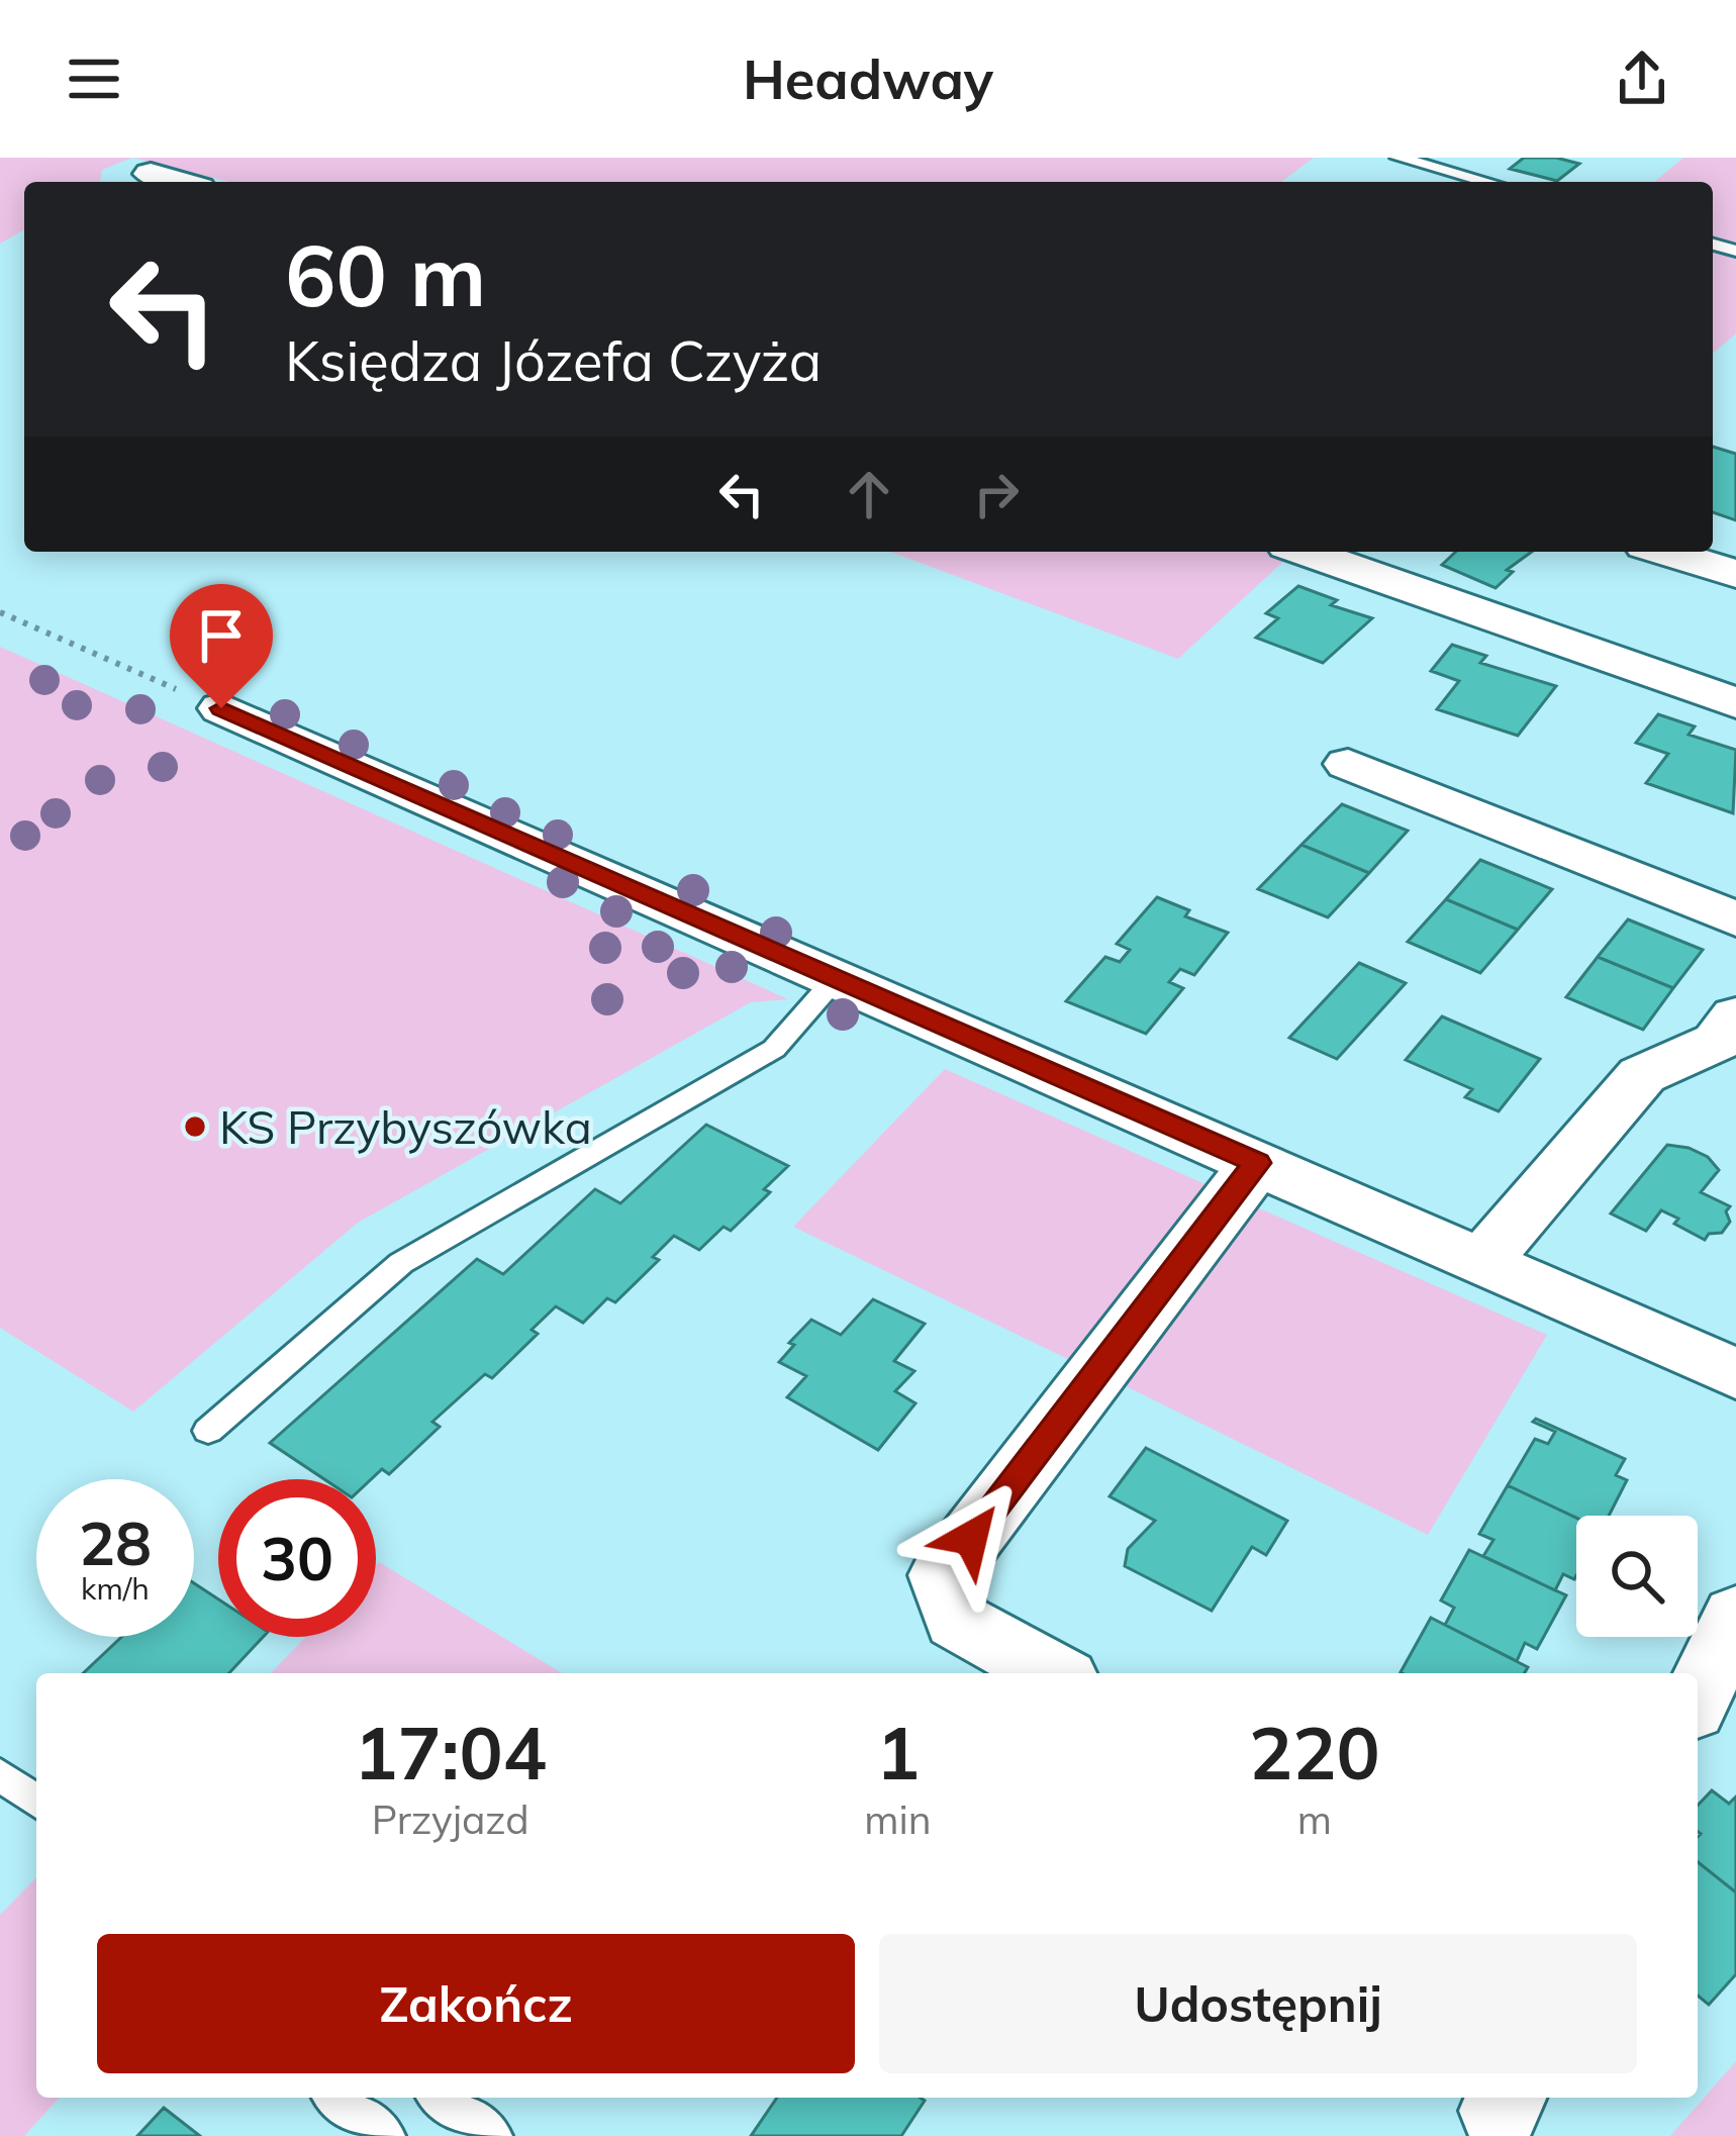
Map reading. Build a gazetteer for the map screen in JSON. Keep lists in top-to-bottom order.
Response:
{
  "places": ["KS Przybyszówka"],
  "page": {
    "header": "Headway",
    "turn": ["60 m", "Księdza Józefa Czyża"],
    "speed": "28 km/h",
    "limit": "30",
    "eta": [
      "17:04",
      "Przyjazd",
      "1",
      "min",
      "220",
      "m"
    ],
    "buttons": ["Zakończ", "Udostępnij"]
  }
}
